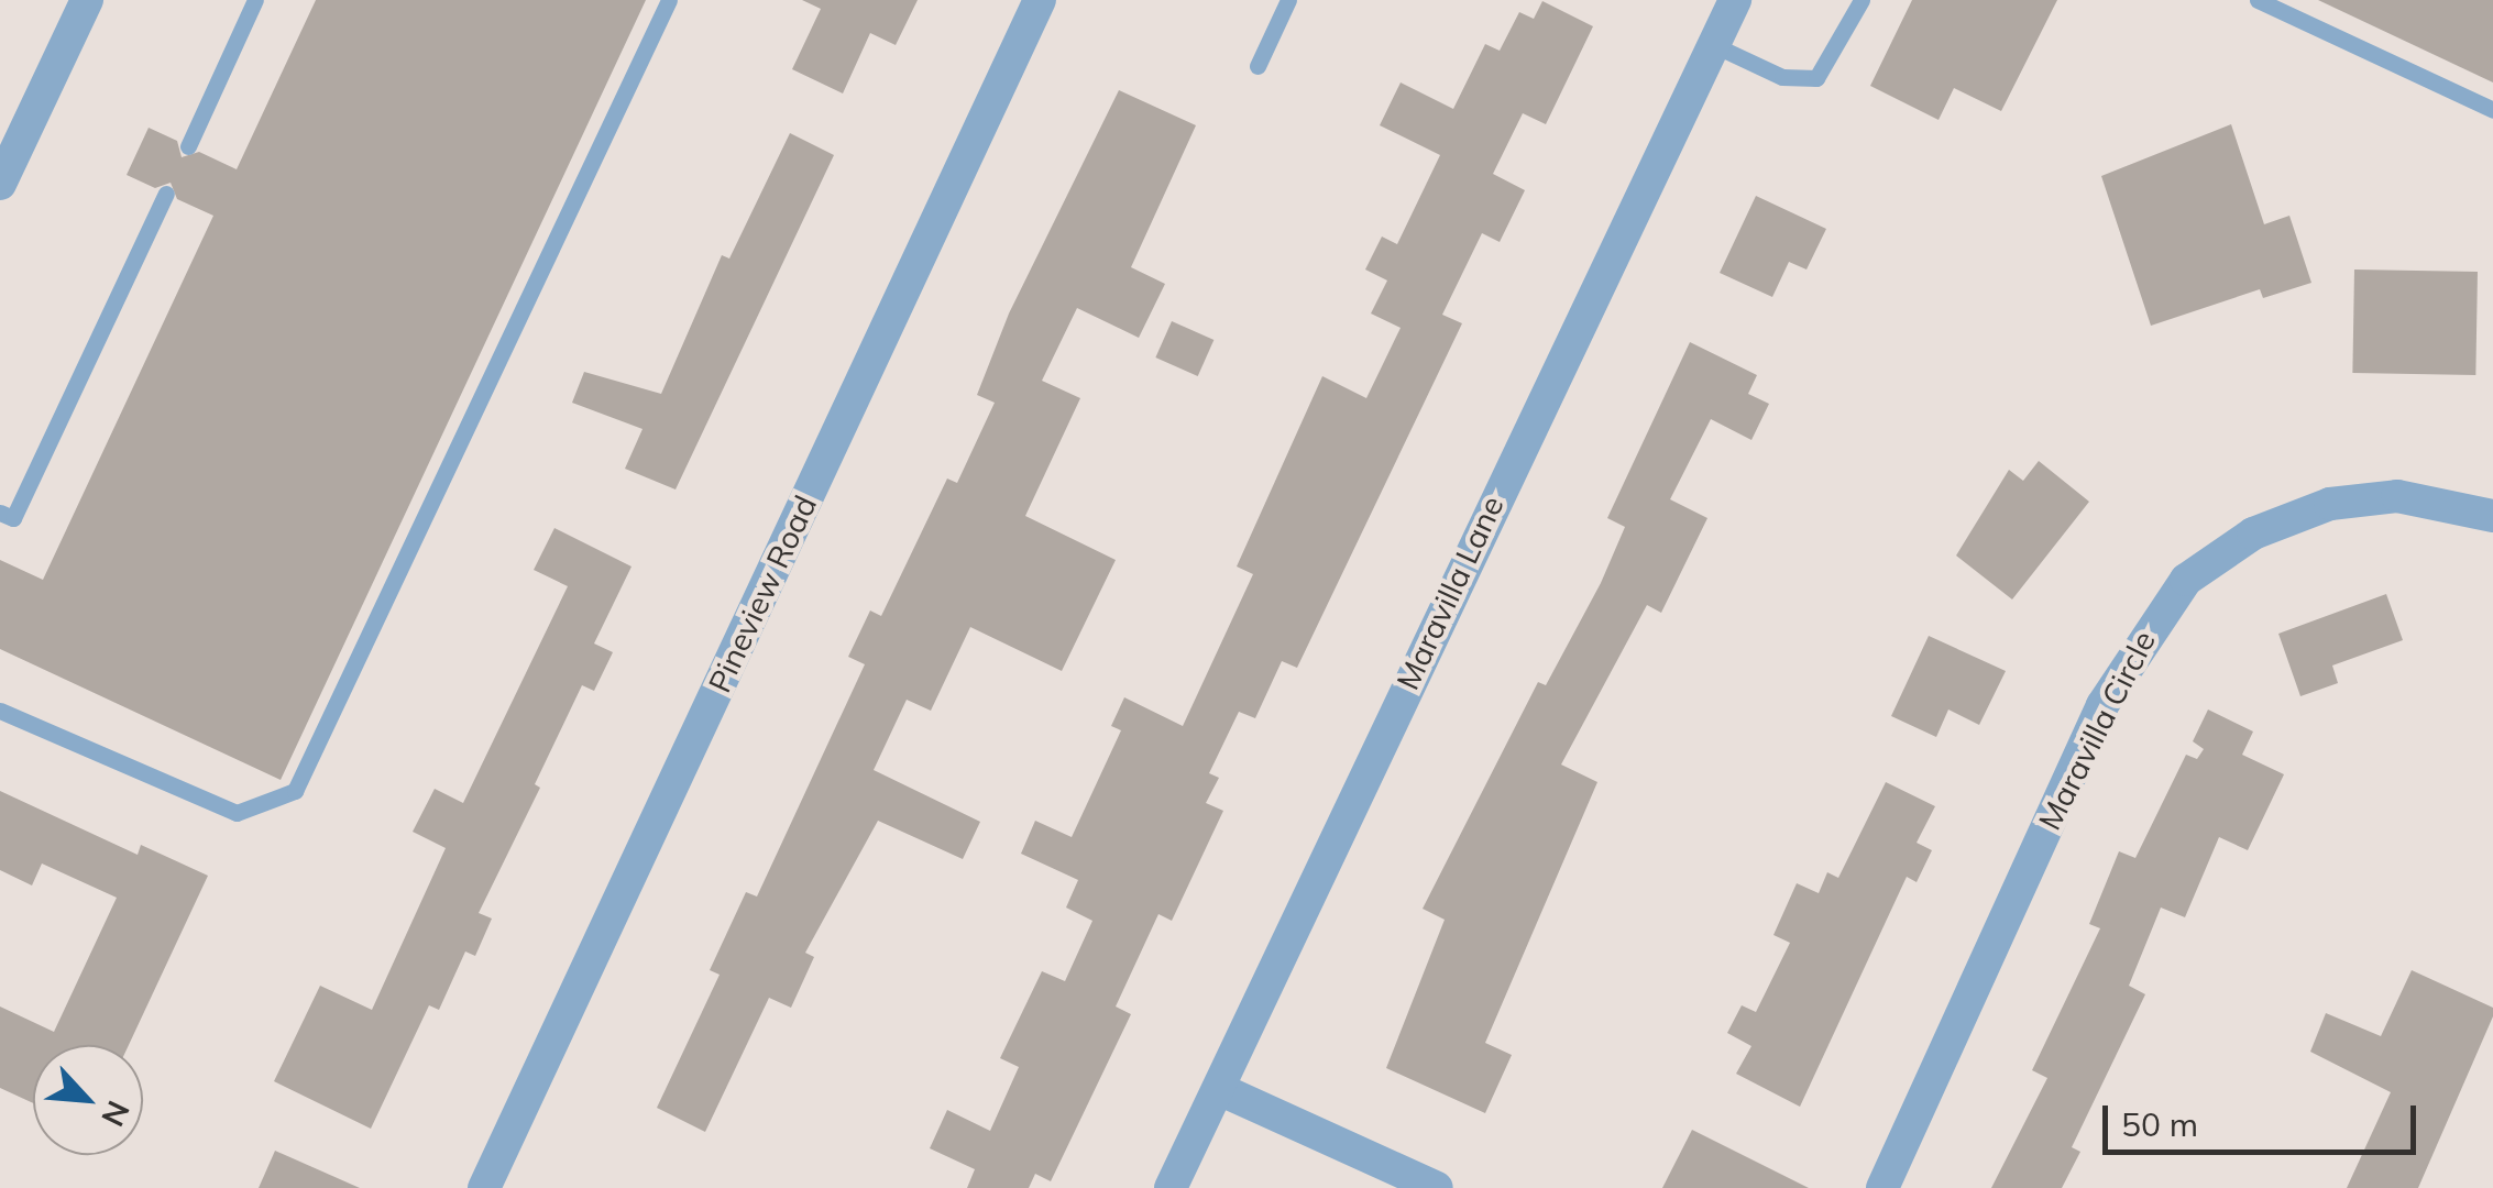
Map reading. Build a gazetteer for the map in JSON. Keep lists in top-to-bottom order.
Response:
{
  "streets": {
    "street": ["Maravilla Lane", "Pineview Road", "Maravilla Circle"]
  },
  "scale_bar": "50 m",
  "north": "bottom right"
}
